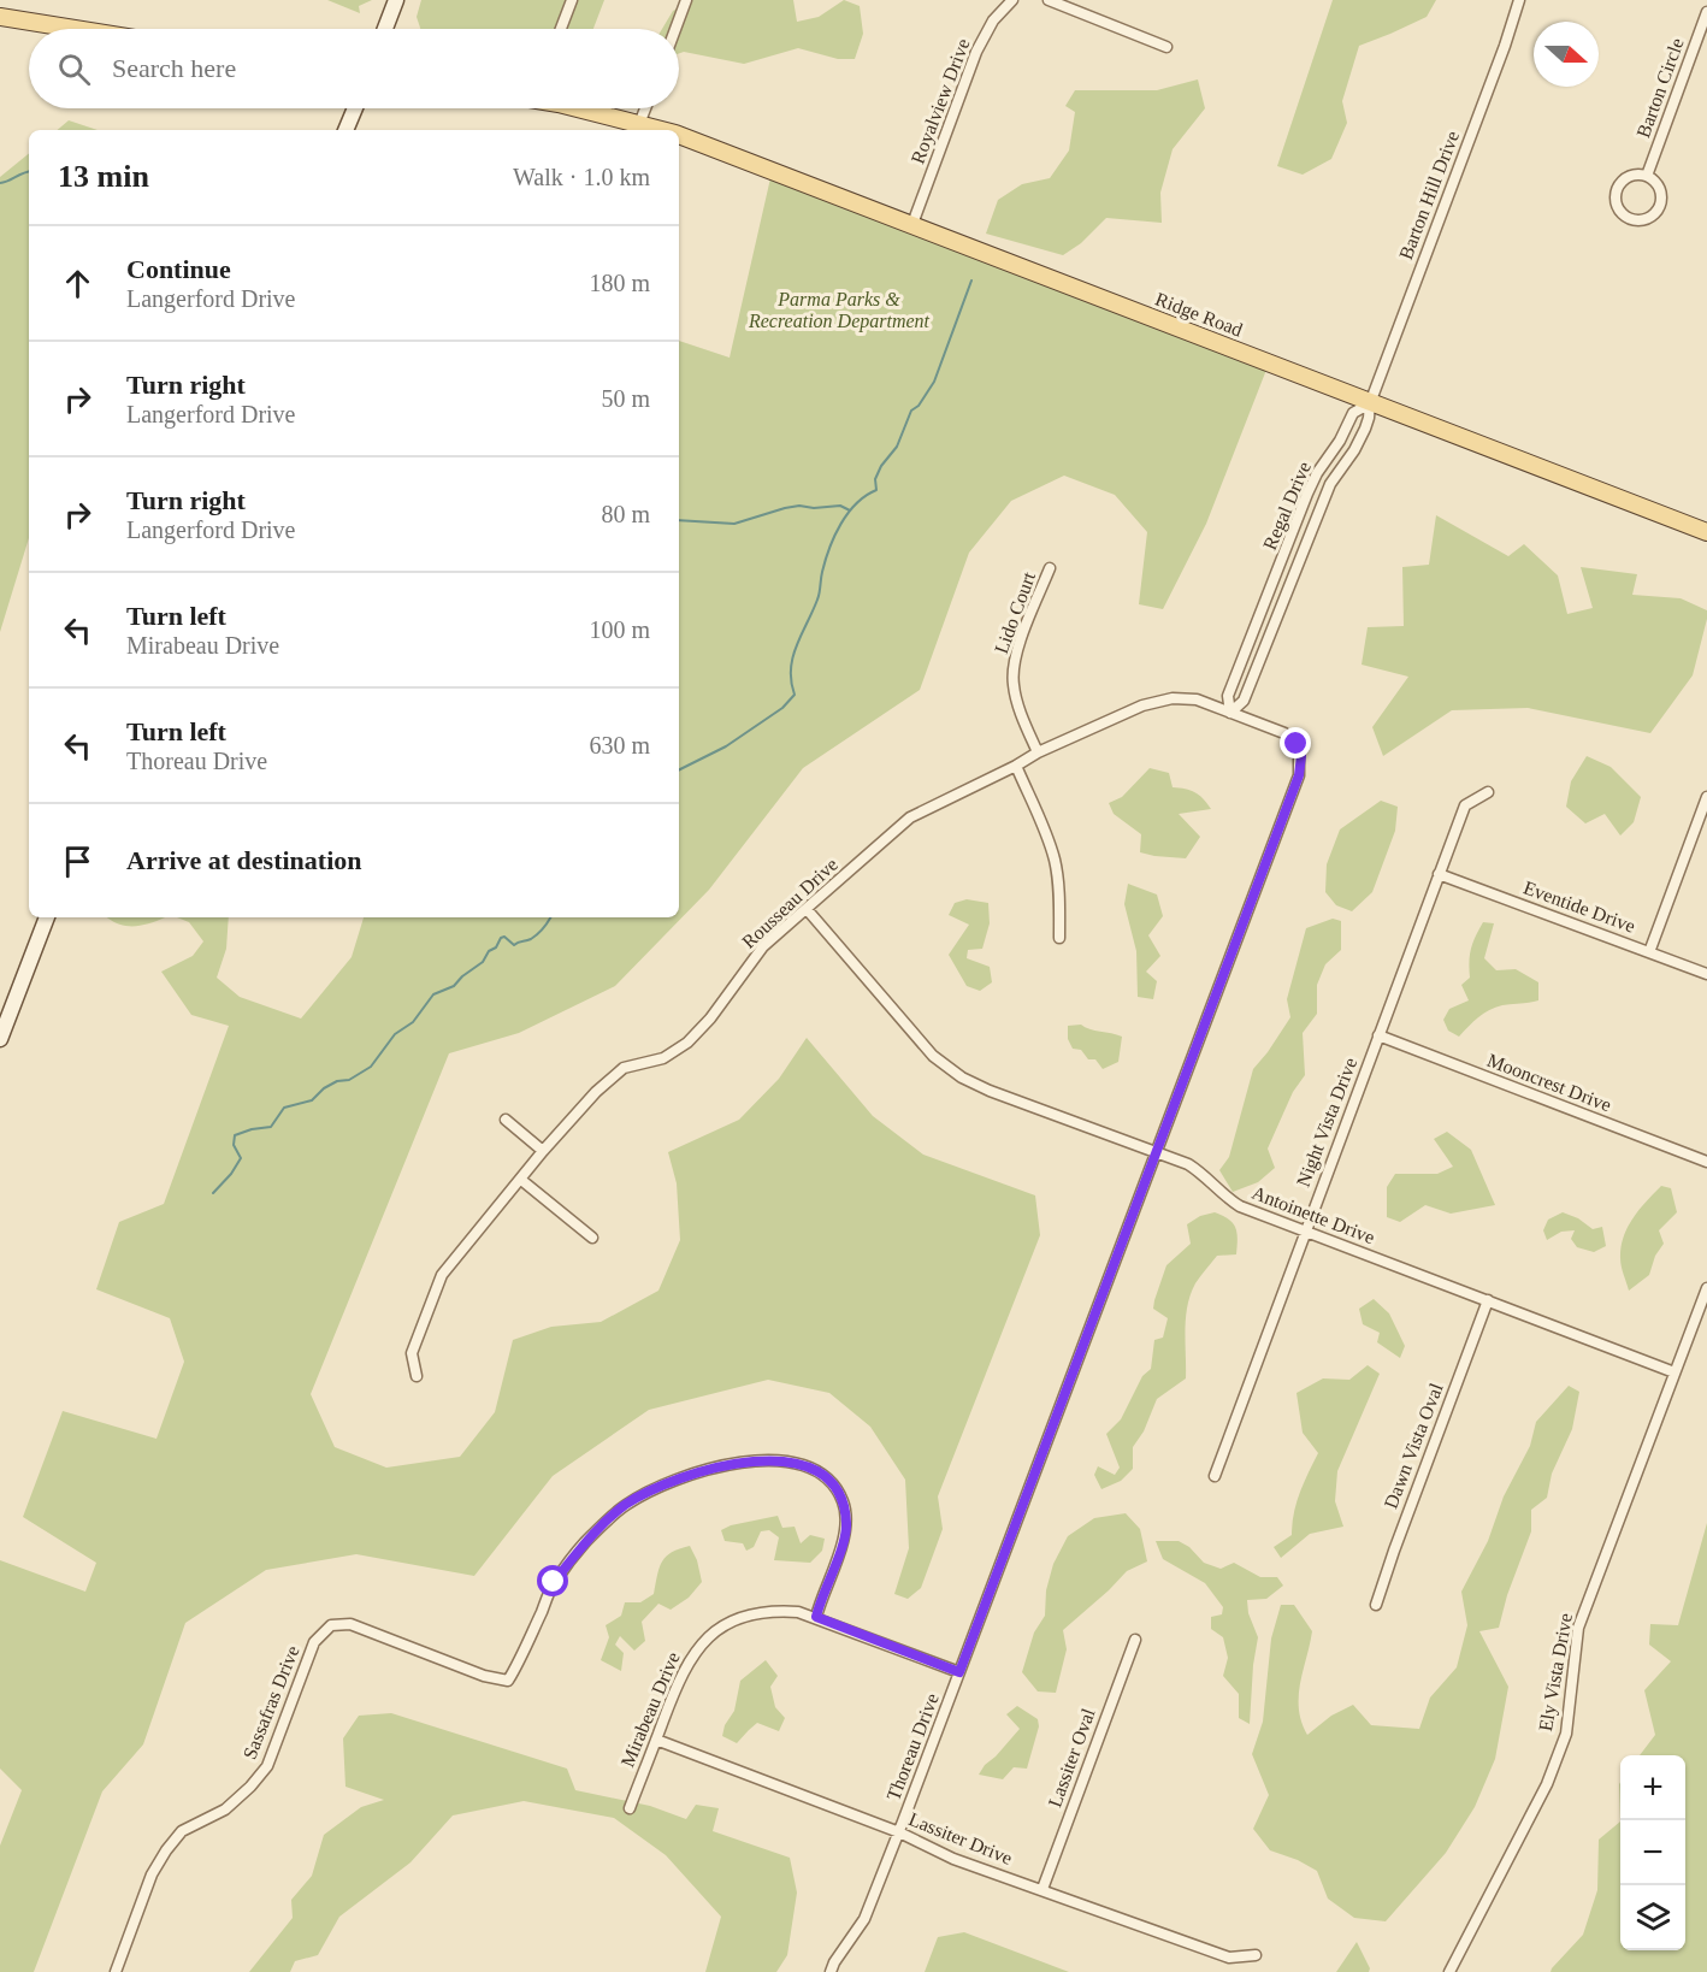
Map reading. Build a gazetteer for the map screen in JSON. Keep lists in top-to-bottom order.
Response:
{
  "streets": {
    "main road": ["Ridge Road"],
    "street": [
      "Barton Circle",
      "Royalview Drive",
      "Barton Hill Drive",
      "Regal Drive",
      "Lido Court",
      "Rousseau Drive",
      "Eventide Drive",
      "Mooncrest Drive",
      "Night Vista Drive",
      "Antoinette Drive",
      "Dawn Vista Oval",
      "Ely Vista Drive",
      "Sassafras Drive",
      "Mirabeau Drive",
      "Thoreau Drive",
      "Lassiter Oval",
      "Lassiter Drive"
    ]
  },
  "crossings": [
    ["Royalview Drive", "Ridge Road"],
    ["Barton Hill Drive", "Ridge Road"],
    ["Barton Hill Drive", "Regal Drive"],
    ["Ridge Road", "Regal Drive"],
    ["Regal Drive", "Rousseau Drive"],
    ["Regal Drive", "Thoreau Drive"],
    ["Lido Court", "Rousseau Drive"],
    ["Rousseau Drive", "Antoinette Drive"],
    ["Rousseau Drive", "Thoreau Drive"],
    ["Eventide Drive", "Night Vista Drive"],
    ["Mooncrest Drive", "Night Vista Drive"],
    ["Night Vista Drive", "Antoinette Drive"],
    ["Antoinette Drive", "Dawn Vista Oval"],
    ["Antoinette Drive", "Ely Vista Drive"],
    ["Antoinette Drive", "Thoreau Drive"],
    ["Sassafras Drive", "Mirabeau Drive"],
    ["Mirabeau Drive", "Thoreau Drive"],
    ["Mirabeau Drive", "Lassiter Drive"],
    ["Thoreau Drive", "Lassiter Drive"],
    ["Lassiter Oval", "Lassiter Drive"]
  ],
  "parks": ["Parma Parks & Recreation Department"],
  "north": "right",
  "page": {
    "search": "Search here",
    "heading": ["13 min", "Walk · 1.0 km"],
    "list": [
      ["Continue", "Langerford Drive", "180 m"],
      ["Turn right", "Langerford Drive", "50 m"],
      ["Turn right", "Langerford Drive", "80 m"],
      ["Turn left", "Mirabeau Drive", "100 m"],
      ["Turn left", "Thoreau Drive", "630 m"],
      "Arrive at destination"
    ],
    "map_buttons": ["+", "−"]
  }
}
